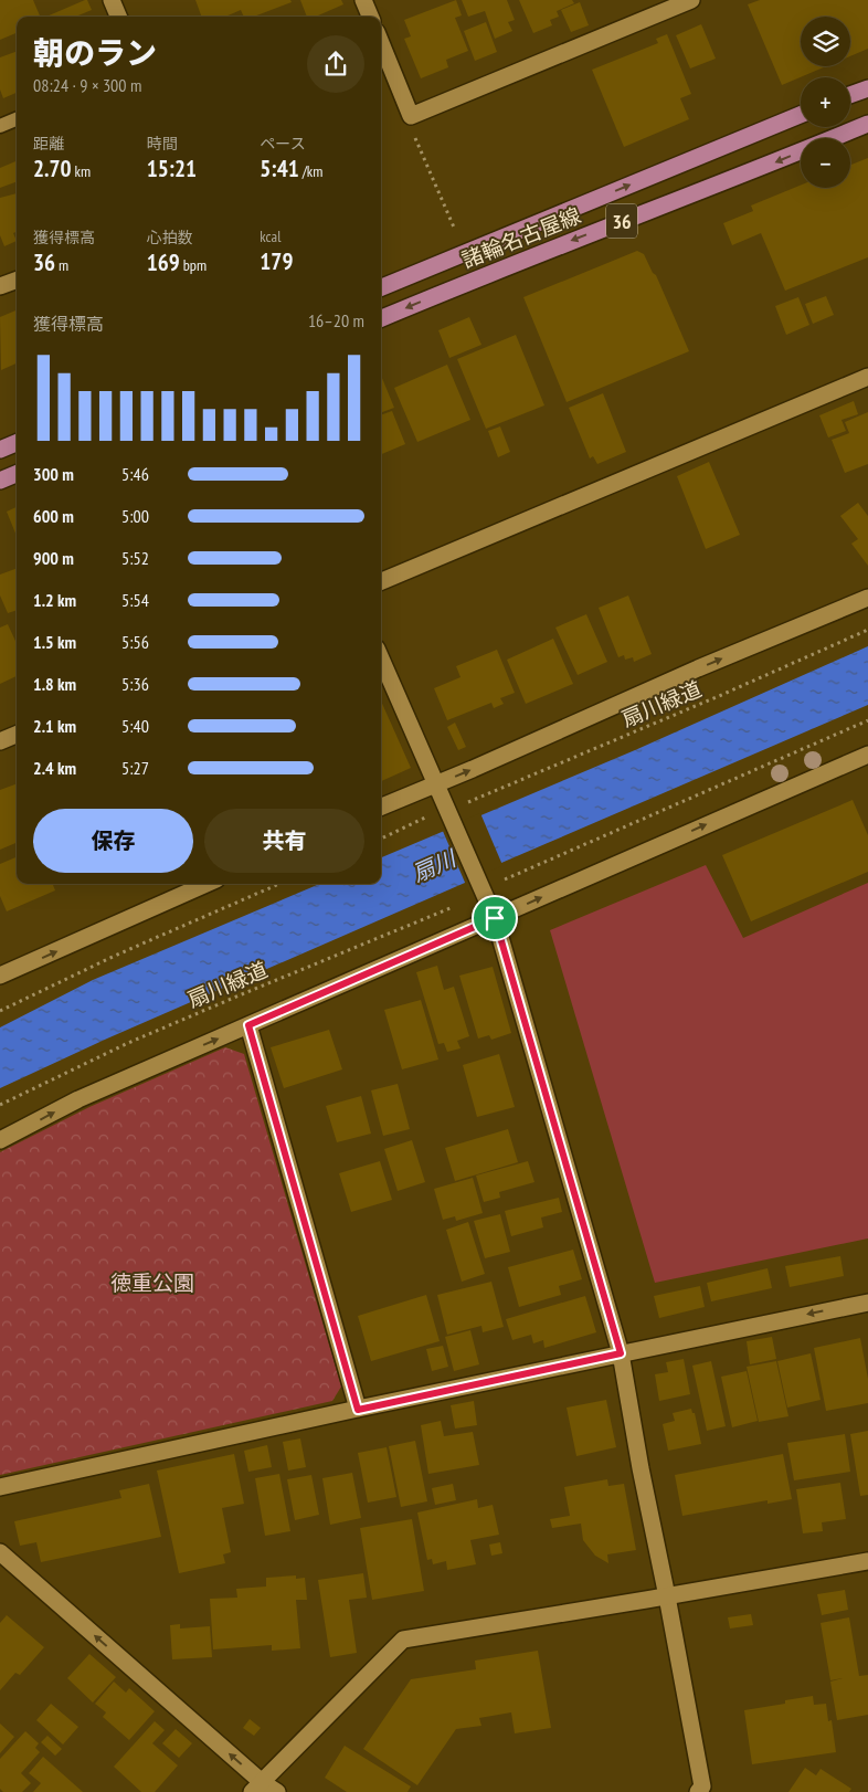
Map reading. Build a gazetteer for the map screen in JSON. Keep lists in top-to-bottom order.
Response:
{
  "streets": {
    "main road": ["36", "諸輪名古屋線"],
    "path": ["扇川緑道"]
  },
  "water": ["扇川"],
  "parks": ["徳重公園"],
  "page": {
    "map_buttons": ["+", "−"],
    "heading": ["朝のラン", "08:24 · 9 × 300 m"],
    "stats": [
      ["距離", "2.70 km"],
      ["時間", "15:21"],
      ["ペース", "5:41 /km"],
      ["獲得標高", "36 m"],
      ["心拍数", "169 bpm"],
      ["kcal", "179"]
    ],
    "chart": ["獲得標高", "16–20 m"],
    "list": [
      {
        "name": "300 m",
        "note": "5:46"
      },
      {
        "name": "600 m",
        "note": "5:00"
      },
      {
        "name": "900 m",
        "note": "5:52"
      },
      {
        "name": "1.2 km",
        "note": "5:54"
      },
      {
        "name": "1.5 km",
        "note": "5:56"
      },
      {
        "name": "1.8 km",
        "note": "5:36"
      },
      {
        "name": "2.1 km",
        "note": "5:40"
      },
      {
        "name": "2.4 km",
        "note": "5:27"
      }
    ],
    "buttons": ["保存", "共有"]
  }
}
